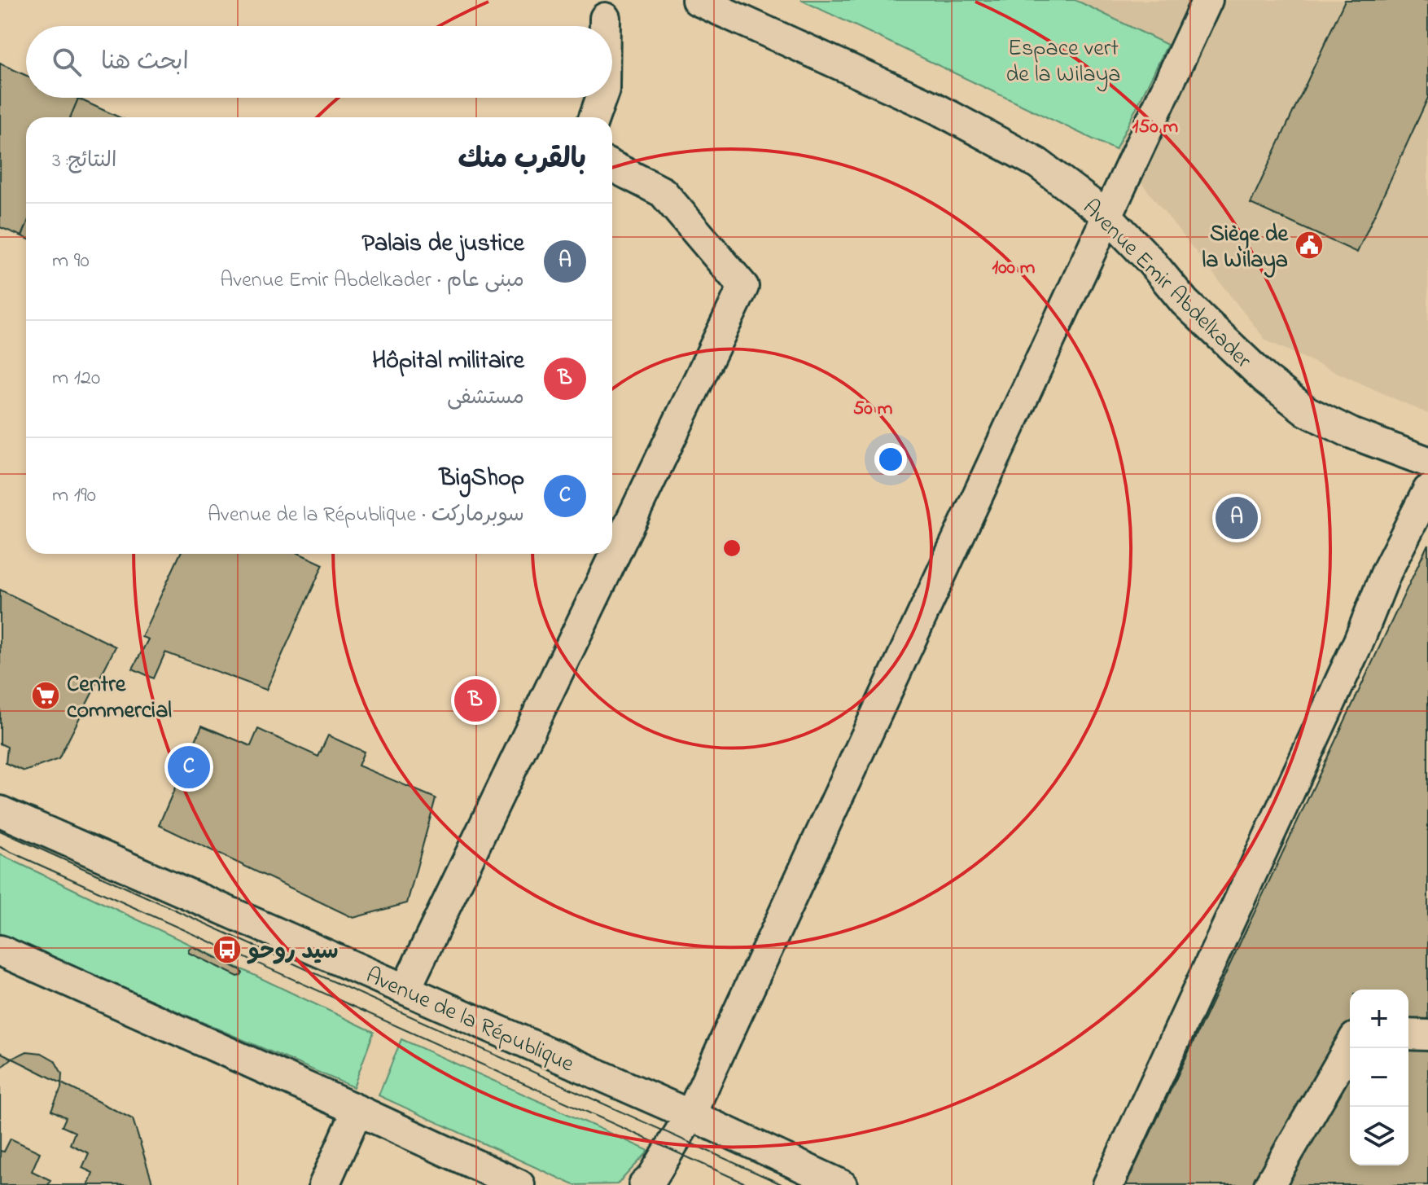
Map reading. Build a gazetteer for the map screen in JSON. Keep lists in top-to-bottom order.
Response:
{
  "streets": {
    "street": ["Avenue Emir Abdelkader", "Avenue de la République"]
  },
  "parks": ["Espace vert de la Wilaya"],
  "places": {
    "public building": ["Siège de la Wilaya"],
    "supermarket": ["Centre commercial"],
    "bus stop": ["سيد روحو"]
  },
  "page": {
    "search": "ابحث هنا",
    "heading": ["بالقرب منك", "النتائج: 3"],
    "list": [
      {
        "mark": "A",
        "name": "Palais de justice",
        "note": "مبنى عام · Avenue Emir Abdelkader",
        "value": "90 m"
      },
      {
        "mark": "B",
        "name": "Hôpital militaire",
        "note": "مستشفى",
        "value": "120 m"
      },
      {
        "mark": "C",
        "name": "BigShop",
        "note": "سوبرماركت · Avenue de la République",
        "value": "190 m"
      }
    ],
    "pins": ["A", "B", "C"],
    "map_buttons": ["+", "−"]
  },
  "rings": ["150 m", "100 m", "50 m"]
}
